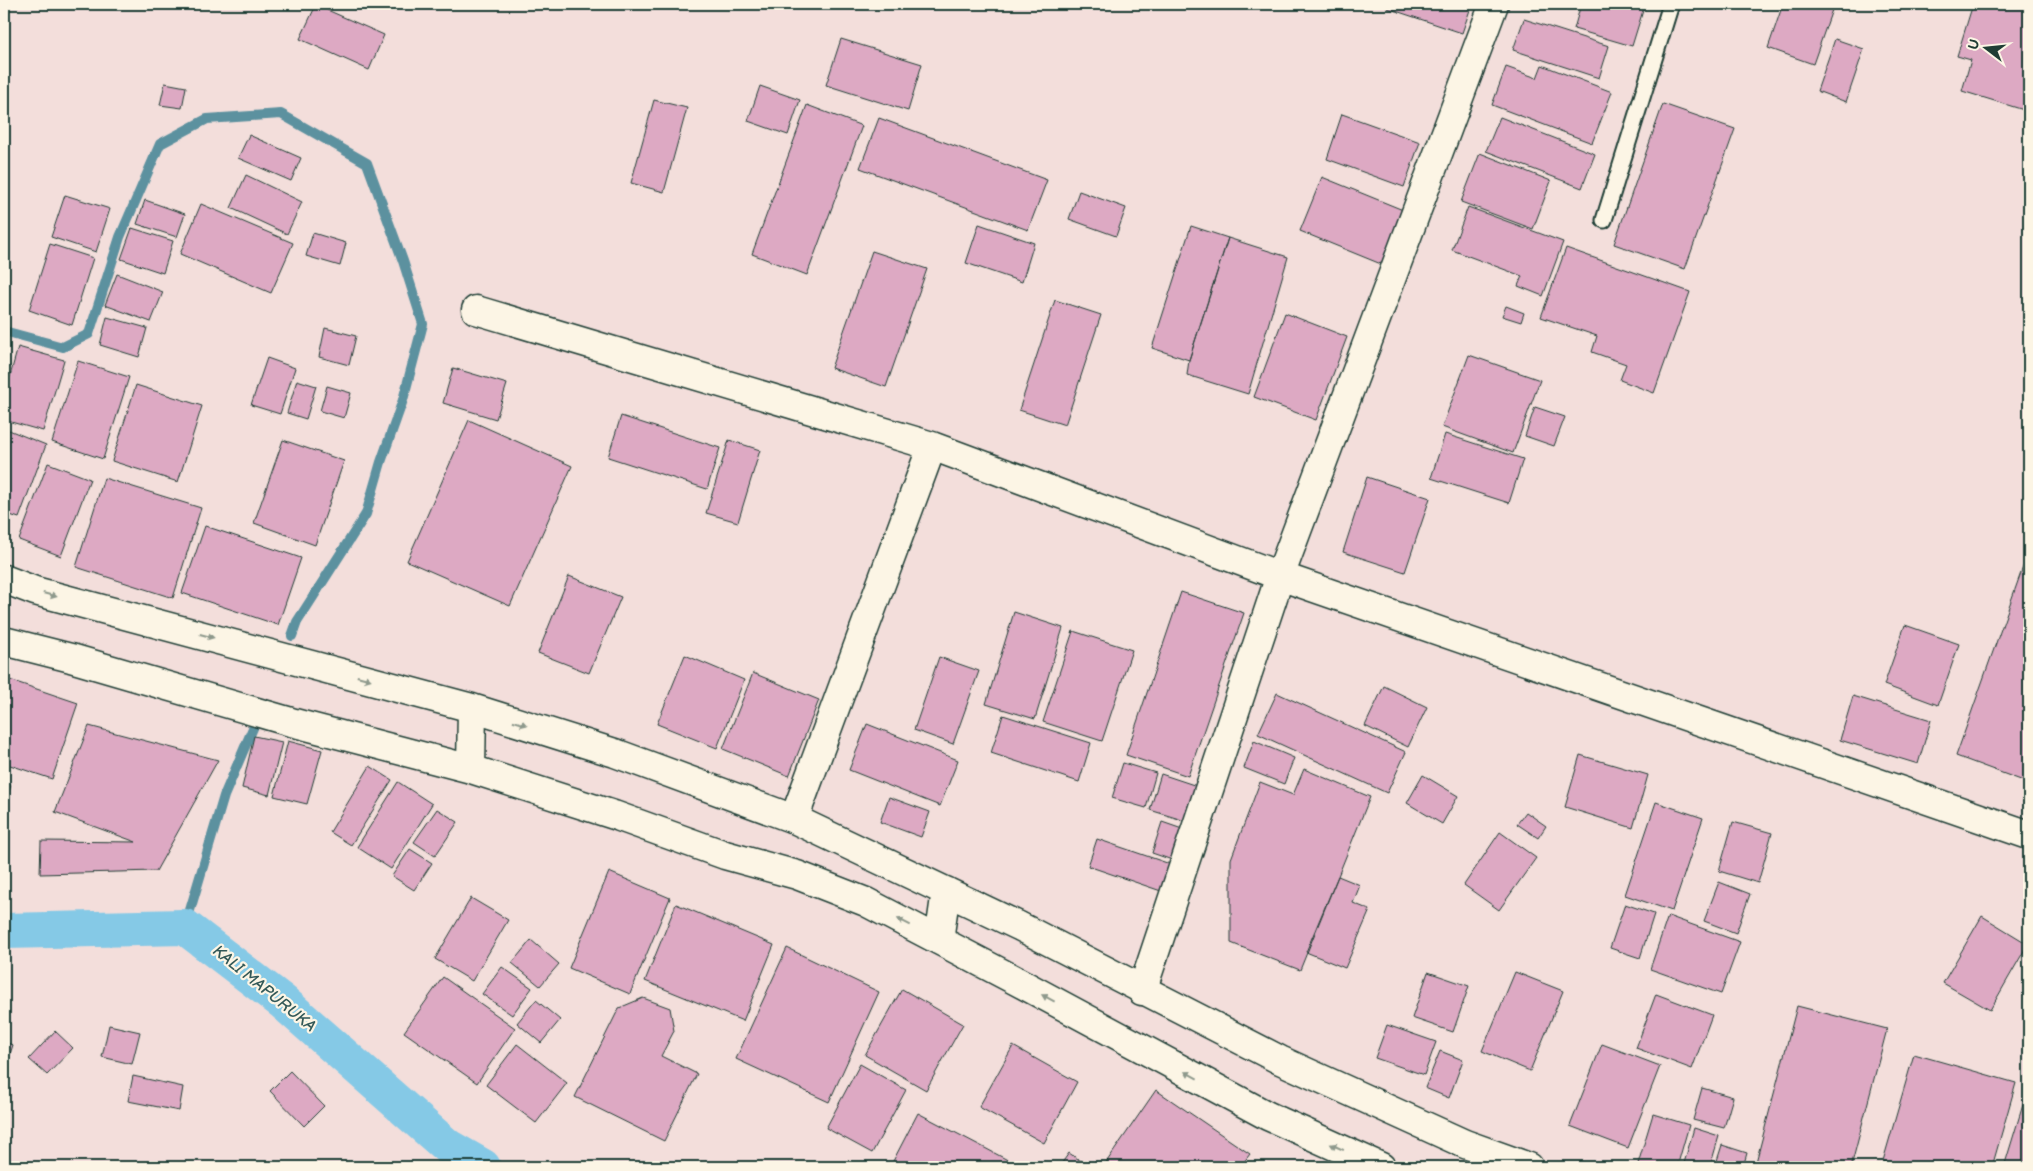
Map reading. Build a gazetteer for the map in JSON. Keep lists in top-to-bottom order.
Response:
{
  "water": ["KALI MAPURUKA"],
  "north": "left"
}
